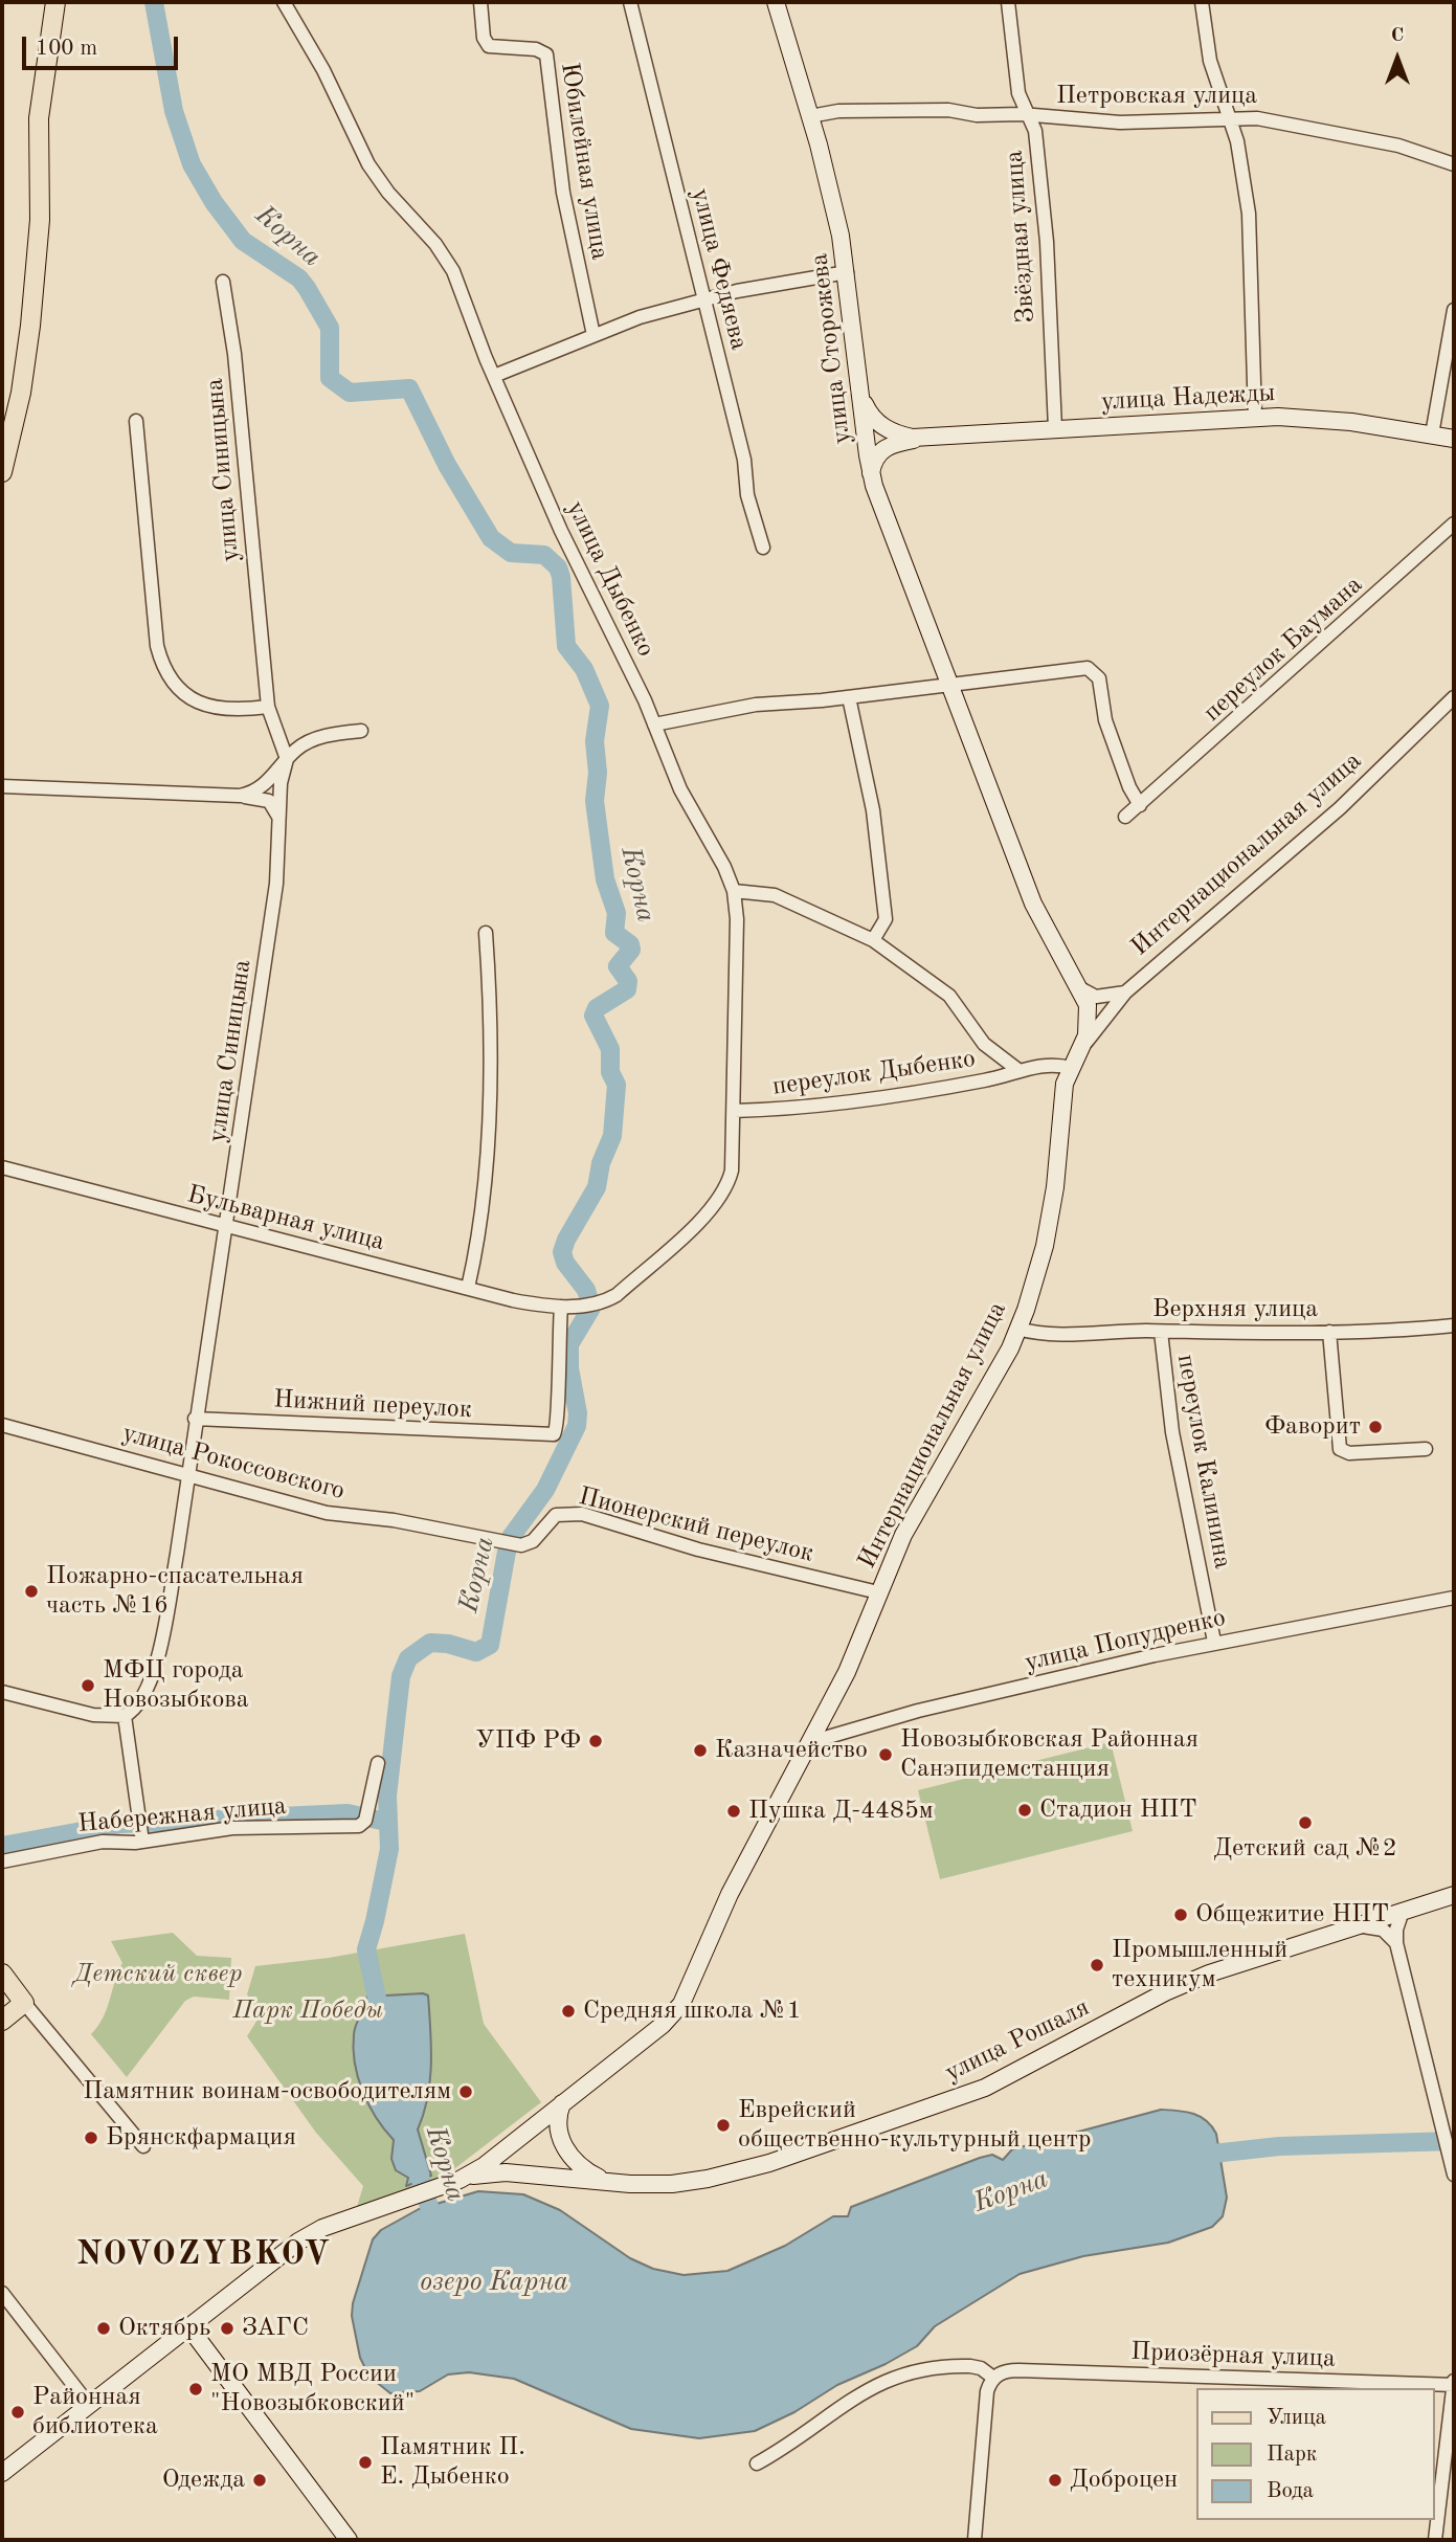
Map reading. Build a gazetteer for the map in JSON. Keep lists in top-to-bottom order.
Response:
{
  "streets": {
    "street": [
      "Петровская улица",
      "Юбилейная улица",
      "Звёздная улица",
      "улица Федяева",
      "улица Сторожева",
      "улица Надежды",
      "улица Синицына",
      "улица Дыбенко",
      "переулок Баумана",
      "Интернациональная улица",
      "переулок Дыбенко",
      "Бульварная улица",
      "Верхняя улица",
      "Нижний переулок",
      "переулок Калинина",
      "улица Рокоссовского",
      "Пионерский переулок",
      "улица Попудренко",
      "Набережная улица",
      "улица Рошаля",
      "Приозёрная улица"
    ]
  },
  "crossings": [
    ["Петровская улица", "Звёздная улица"],
    ["Петровская улица", "улица Сторожева"],
    ["Звёздная улица", "улица Надежды"],
    ["улица Сторожева", "улица Надежды"],
    ["улица Сторожева", "Интернациональная улица"],
    ["улица Синицына", "Бульварная улица"],
    ["улица Синицына", "Нижний переулок"],
    ["улица Синицына", "улица Рокоссовского"],
    ["улица Дыбенко", "переулок Дыбенко"],
    ["улица Дыбенко", "Бульварная улица"],
    ["Интернациональная улица", "переулок Дыбенко"],
    ["Интернациональная улица", "Верхняя улица"],
    ["Интернациональная улица", "Пионерский переулок"],
    ["Интернациональная улица", "улица Попудренко"],
    ["Интернациональная улица", "улица Рошаля"],
    ["Бульварная улица", "Нижний переулок"],
    ["Верхняя улица", "переулок Калинина"],
    ["переулок Калинина", "улица Попудренко"],
    ["улица Рокоссовского", "Пионерский переулок"]
  ],
  "districts": ["NOVOZYBKOV"],
  "water": ["Корна", "озеро Карна"],
  "parks": ["Детский сквер", "Парк Победы"],
  "places": [
    "Фаворит",
    "Пожарно-спасательная часть №16",
    "МФЦ города Новозыбкова",
    "УПФ РФ",
    "Казначейство",
    "Новозыбковская Районная Санэпидемстанция",
    "Стадион НПТ",
    "Пушка Д-4485м",
    "Детский сад №2",
    "Общежитие НПТ",
    "Промышленный техникум",
    "Средняя школа №1",
    "Памятник воинам-освободителям",
    "Еврейский общественно-культурный центр",
    "Брянскфармация",
    "Октябрь",
    "ЗАГС",
    "МО МВД России \"Новозыбковский\"",
    "Районная библиотека",
    "Памятник П. Е. Дыбенко",
    "Одежда",
    "Доброцен"
  ],
  "legend": ["Улица", "Парк", "Вода"],
  "scale_bar": "100 m",
  "north": "top"
}
